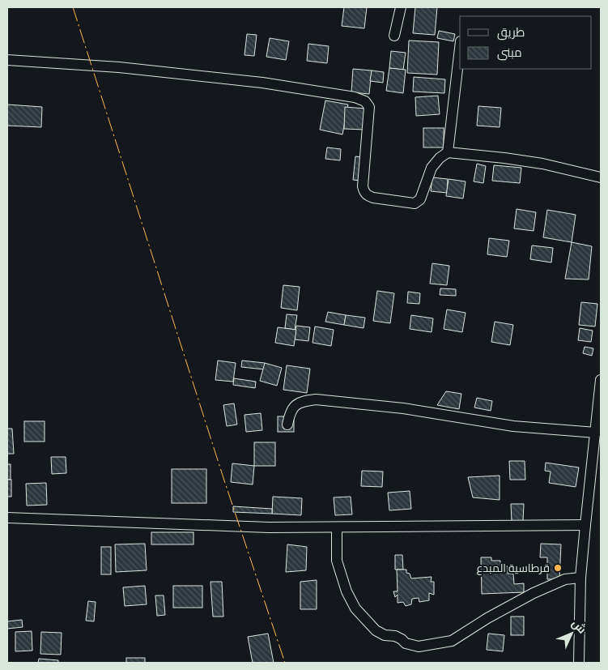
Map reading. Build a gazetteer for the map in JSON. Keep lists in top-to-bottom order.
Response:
{
  "places": ["قرطاسية المبدع"],
  "legend": ["طريق", "مبنى"],
  "north": "top right"
}
